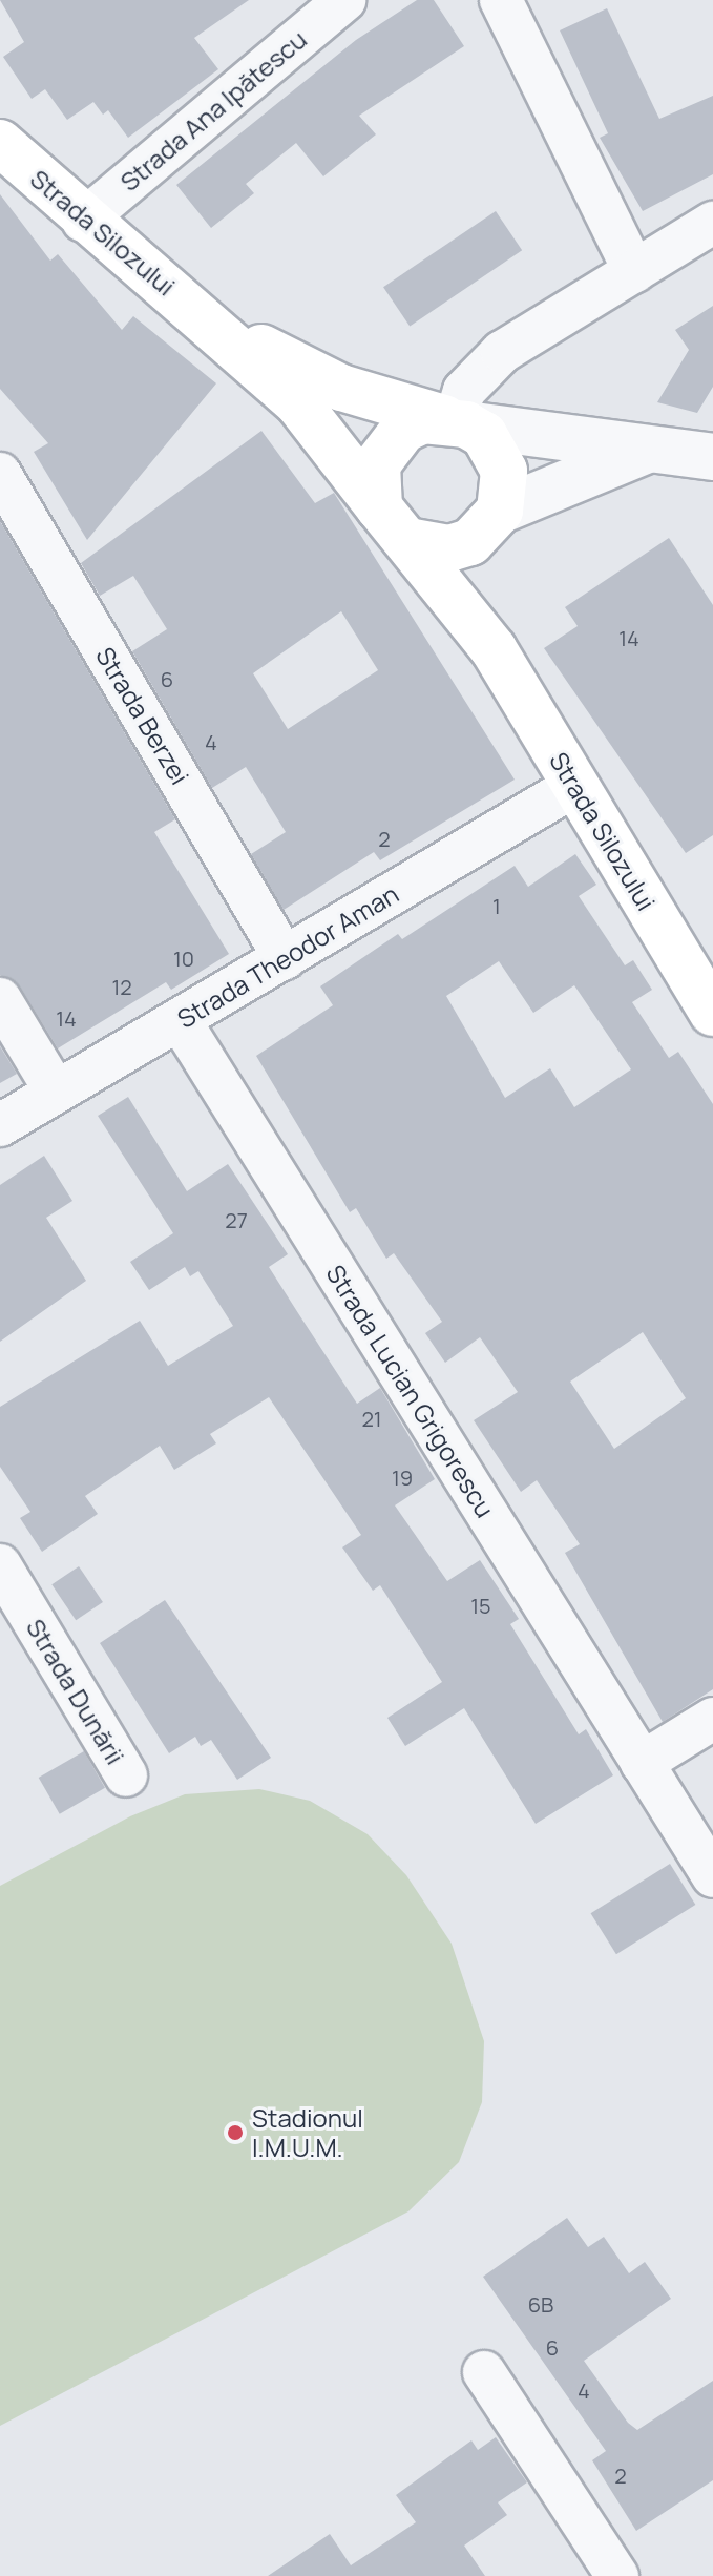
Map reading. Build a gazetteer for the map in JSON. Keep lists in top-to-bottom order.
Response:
{
  "streets": {
    "main road": ["Strada Silozului"],
    "street": [
      "Strada Ana Ipătescu",
      "Strada Berzei",
      "Strada Theodor Aman",
      "Strada Lucian Grigorescu",
      "Strada Dunării"
    ]
  },
  "crossings": [
    ["Strada Ana Ipătescu", "Strada Silozului"],
    ["Strada Silozului", "Strada Theodor Aman"],
    ["Strada Berzei", "Strada Theodor Aman"],
    ["Strada Theodor Aman", "Strada Lucian Grigorescu"]
  ],
  "places": ["Stadionul I.M.U.M."],
  "house_numbers": [
    "14",
    "6",
    "4",
    "2",
    "1",
    "10",
    "12",
    "14",
    "27",
    "21",
    "19",
    "15",
    "6B",
    "6",
    "4",
    "2"
  ]
}
